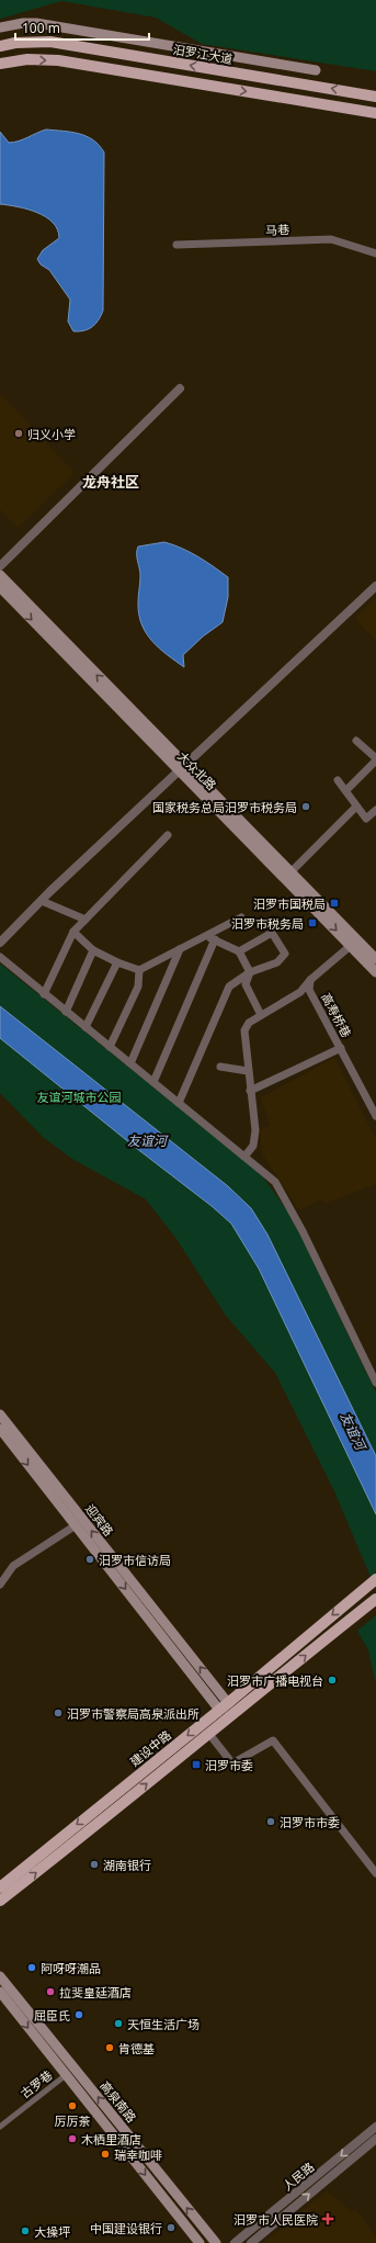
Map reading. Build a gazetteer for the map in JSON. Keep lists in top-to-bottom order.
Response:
{
  "streets": {
    "main road": [
      "汨罗江大道",
      "大众北路",
      "迎宾路",
      "建设中路",
      "高泉南路"
    ],
    "street": [
      "马巷",
      "高寿桥巷",
      "古罗巷",
      "人民路"
    ]
  },
  "crossings": [
    ["迎宾路", "建设中路"],
    ["古罗巷", "高泉南路"]
  ],
  "districts": ["龙舟社区"],
  "water": ["友谊河"],
  "parks": ["友谊河城市公园"],
  "places": {
    "other": [
      "归义小学",
      "国家税务总局汨罗市税务局",
      "汨罗市信访局",
      "汨罗市广播电视台",
      "汨罗市警察局高泉派出所",
      "汨罗市市委",
      "湖南银行",
      "阿呀呀潮品",
      "拉斐皇廷酒店",
      "屈臣氏",
      "天恒生活广场",
      "肯德基",
      "厉厉茶",
      "木栖里酒店",
      "瑞幸咖啡",
      "中国建设银行",
      "大操坪"
    ],
    "transit": ["汨罗市国税局", "汨罗市税务局", "汨罗市委"],
    "health": ["汨罗市人民医院"]
  },
  "scale_bar": "100 m"
}
